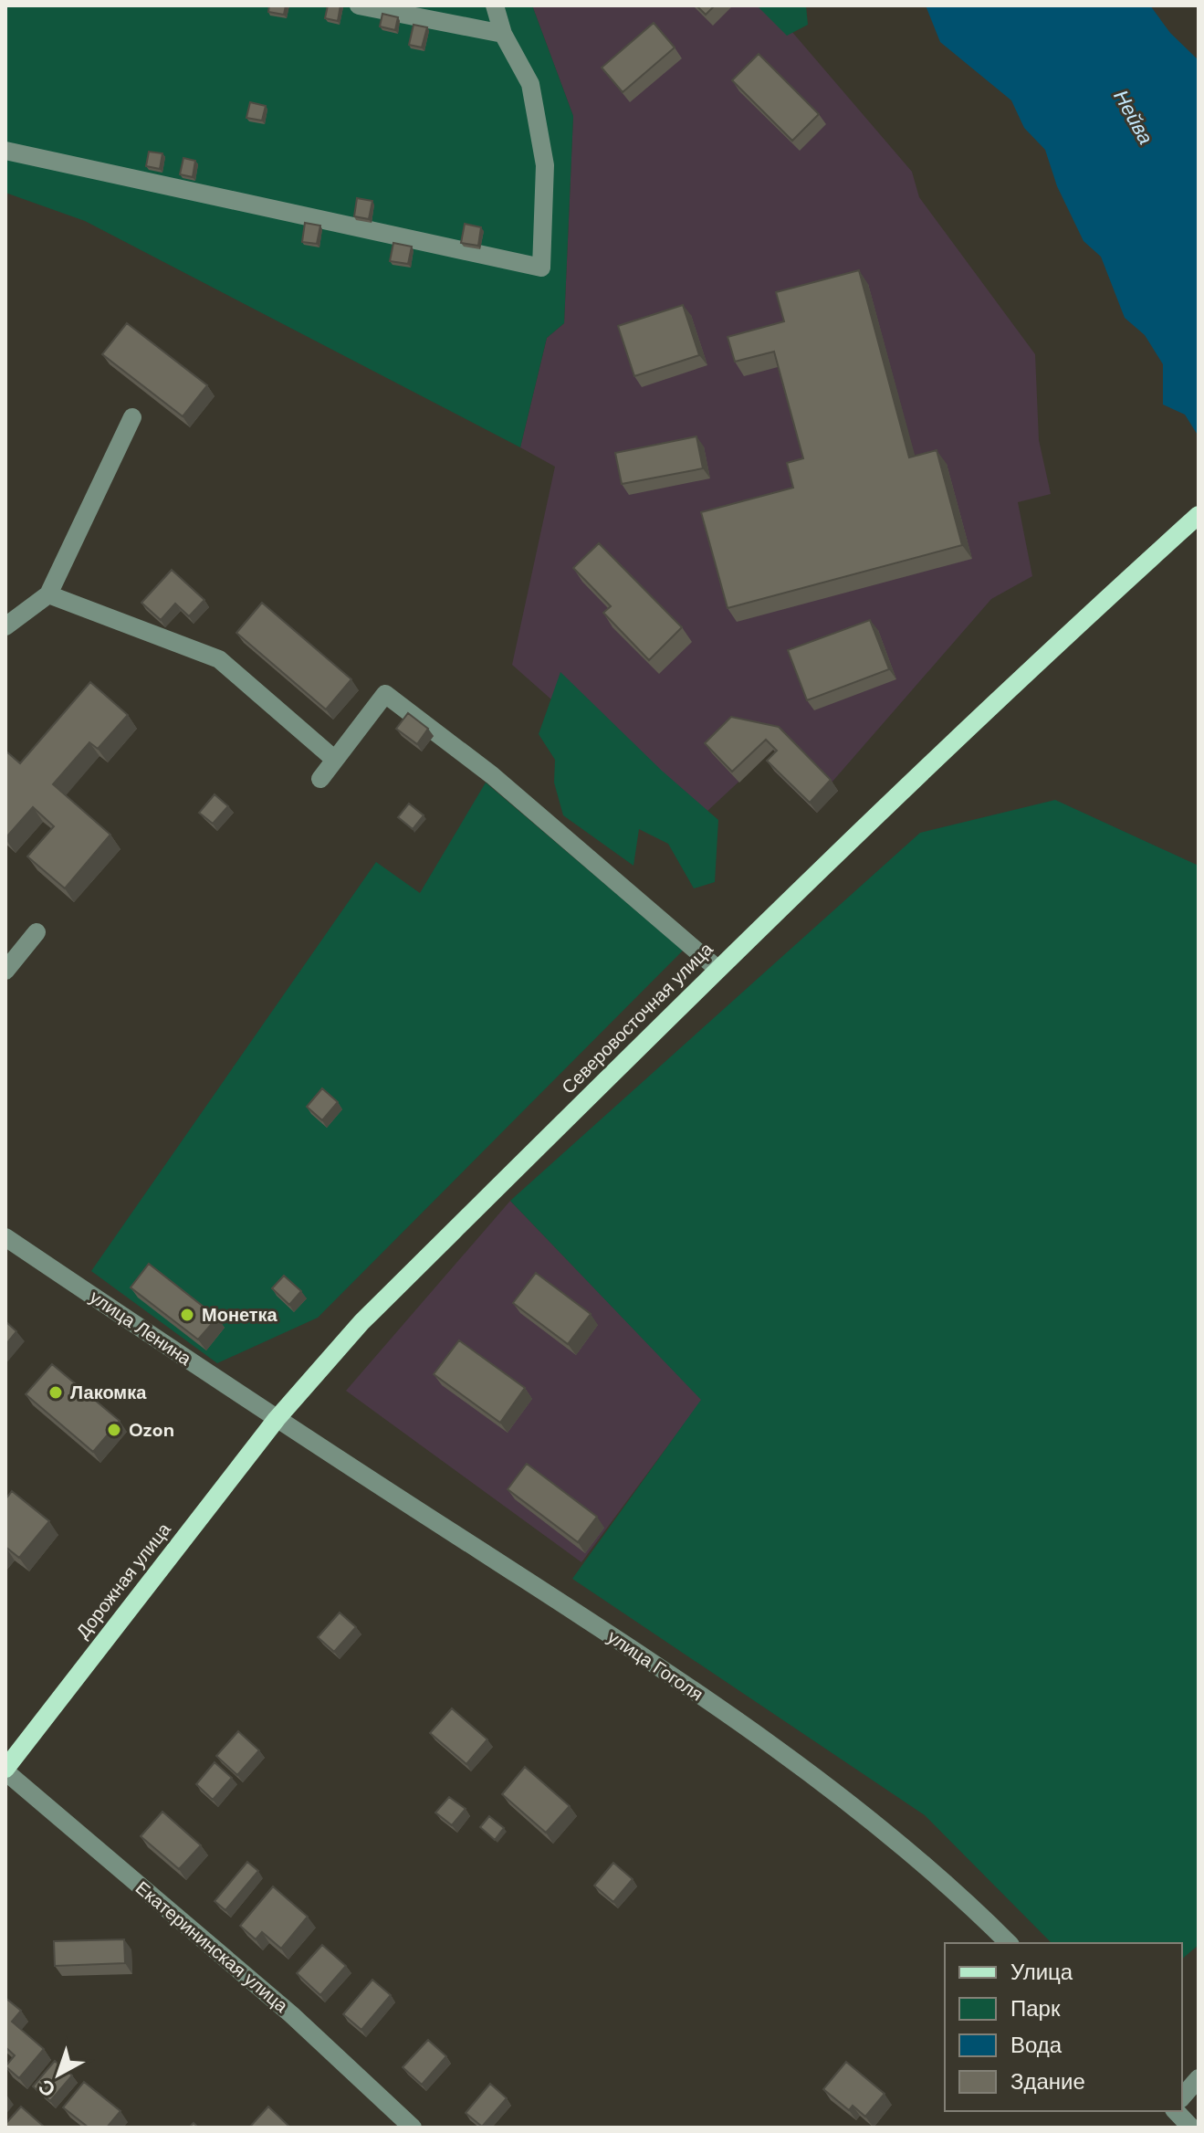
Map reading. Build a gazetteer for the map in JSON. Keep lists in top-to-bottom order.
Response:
{
  "streets": {
    "main road": ["Северовосточная улица", "Дорожная улица"],
    "street": ["улица Ленина", "улица Гоголя", "Екатерининская улица"]
  },
  "crossings": [
    ["Северовосточная улица", "улица Ленина"],
    ["Северовосточная улица", "Дорожная улица"],
    ["Северовосточная улица", "улица Гоголя"],
    ["улица Ленина", "Дорожная улица"],
    ["улица Ленина", "улица Гоголя"],
    ["Дорожная улица", "улица Гоголя"],
    ["Дорожная улица", "Екатерининская улица"]
  ],
  "water": ["Нейва"],
  "places": ["Монетка", "Лакомка", "Ozon"],
  "legend": [
    "Улица",
    "Парк",
    "Вода",
    "Здание"
  ],
  "north": "bottom left"
}
